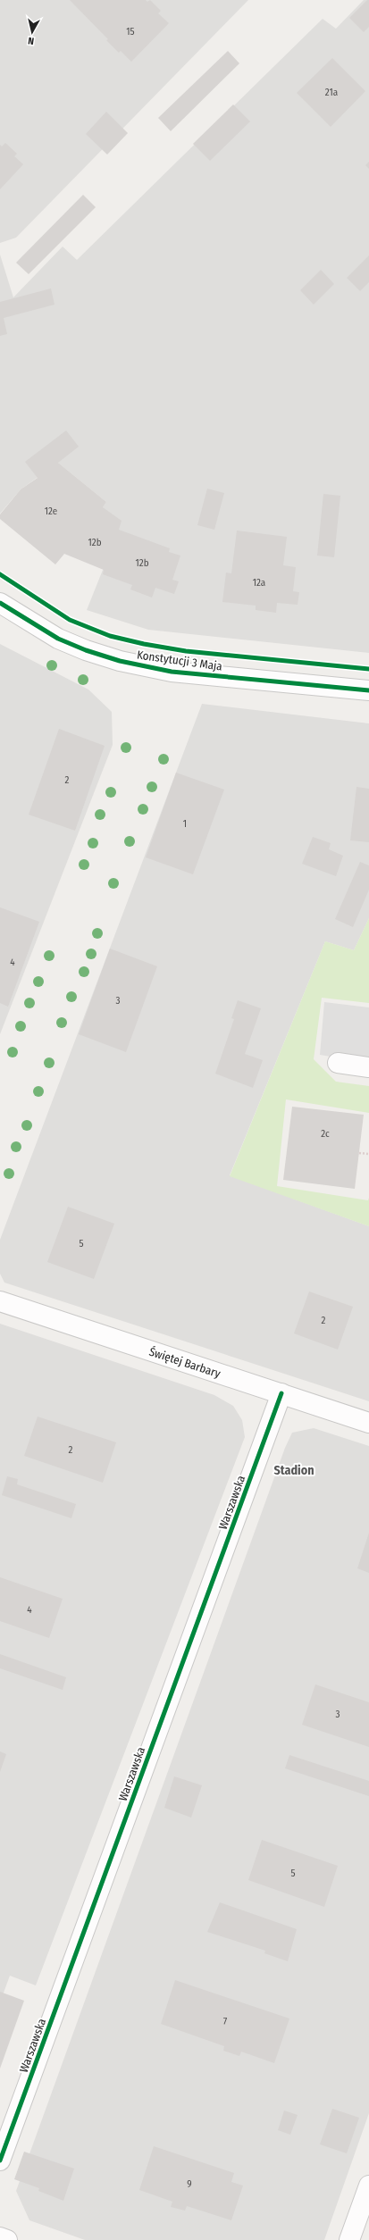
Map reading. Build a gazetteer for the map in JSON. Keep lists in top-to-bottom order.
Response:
{
  "streets": {
    "street": ["Konstytucji 3 Maja", "Świętej Barbary", "Warszawska"]
  },
  "crossings": [
    ["Świętej Barbary", "Warszawska"]
  ],
  "districts": ["Stadion"],
  "house_numbers": [
    "15",
    "21a",
    "12e",
    "12b",
    "12b",
    "12a",
    "2",
    "1",
    "4",
    "3",
    "2c",
    "5",
    "2",
    "2",
    "4",
    "3",
    "5",
    "7",
    "9"
  ],
  "north": "bottom"
}
